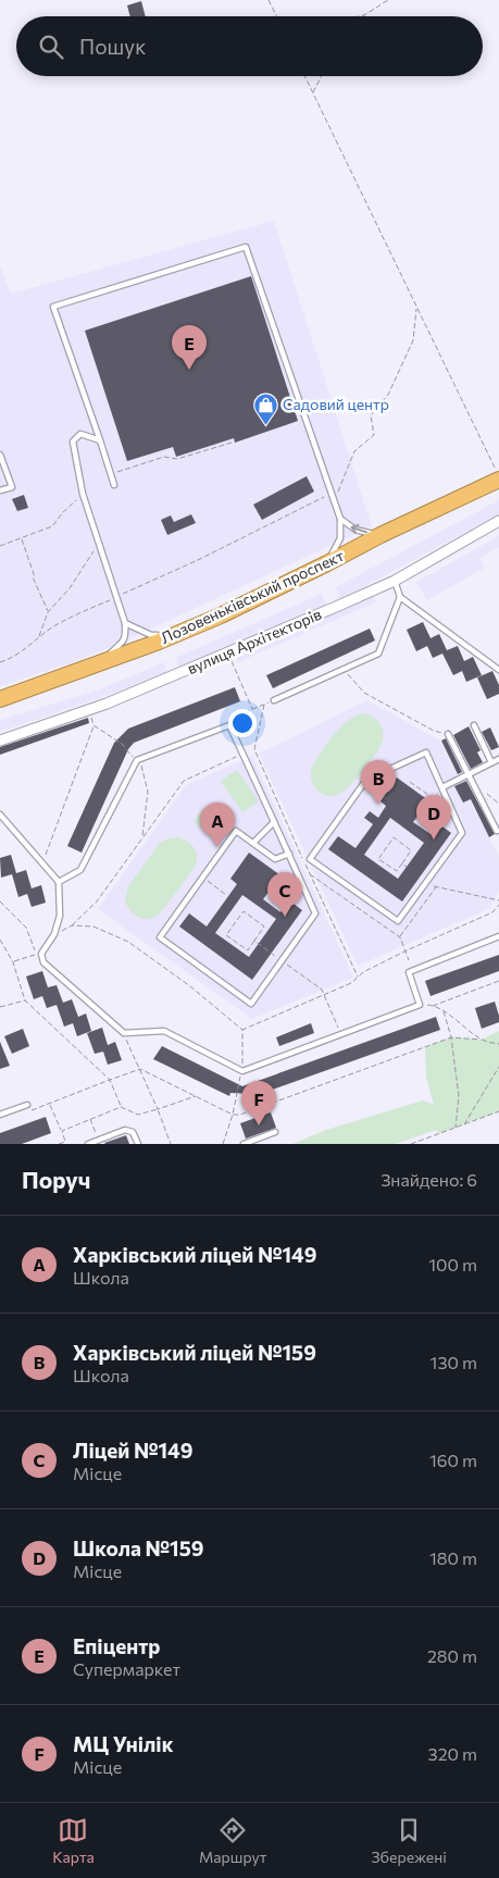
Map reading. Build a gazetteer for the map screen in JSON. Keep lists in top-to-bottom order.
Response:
{
  "streets": {
    "highway": ["Лозовеньківський проспект"],
    "street": ["вулиця Архітекторів"]
  },
  "places": {
    "shop": ["Садовий центр"]
  },
  "page": {
    "search": "Пошук",
    "pins": [
      "E",
      "B",
      "D",
      "A",
      "C",
      "F"
    ],
    "heading": ["Поруч", "Знайдено: 6"],
    "list": [
      {
        "mark": "A",
        "name": "Харківський ліцей №149",
        "note": "Школа",
        "value": "100 m"
      },
      {
        "mark": "B",
        "name": "Харківський ліцей №159",
        "note": "Школа",
        "value": "130 m"
      },
      {
        "mark": "C",
        "name": "Ліцей №149",
        "note": "Місце",
        "value": "160 m"
      },
      {
        "mark": "D",
        "name": "Школа №159",
        "note": "Місце",
        "value": "180 m"
      },
      {
        "mark": "E",
        "name": "Епіцентр",
        "note": "Супермаркет",
        "value": "280 m"
      },
      {
        "mark": "F",
        "name": "МЦ Унілік",
        "note": "Місце",
        "value": "320 m"
      }
    ],
    "nav": ["Карта", "Маршрут", "Збережені"]
  }
}
